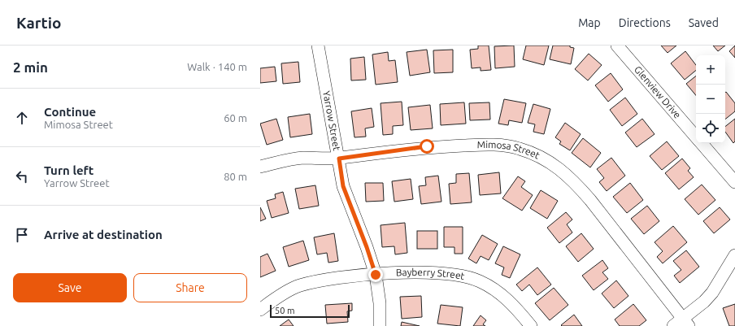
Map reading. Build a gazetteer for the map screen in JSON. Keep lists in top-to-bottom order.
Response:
{
  "streets": {
    "street": [
      "Glenview Drive",
      "Yarrow Street",
      "Mimosa Street",
      "Bayberry Street"
    ]
  },
  "crossings": [
    ["Yarrow Street", "Mimosa Street"],
    ["Yarrow Street", "Bayberry Street"]
  ],
  "scale_bar": "50 m",
  "page": {
    "header": "Kartio",
    "nav": ["Map", "Directions", "Saved"],
    "heading": ["2 min", "Walk · 140 m"],
    "map_buttons": ["+", "−"],
    "list": [
      ["Continue", "Mimosa Street", "60 m"],
      ["Turn left", "Yarrow Street", "80 m"],
      "Arrive at destination"
    ],
    "buttons": ["Save", "Share"],
    "scale": "50 m"
  }
}
